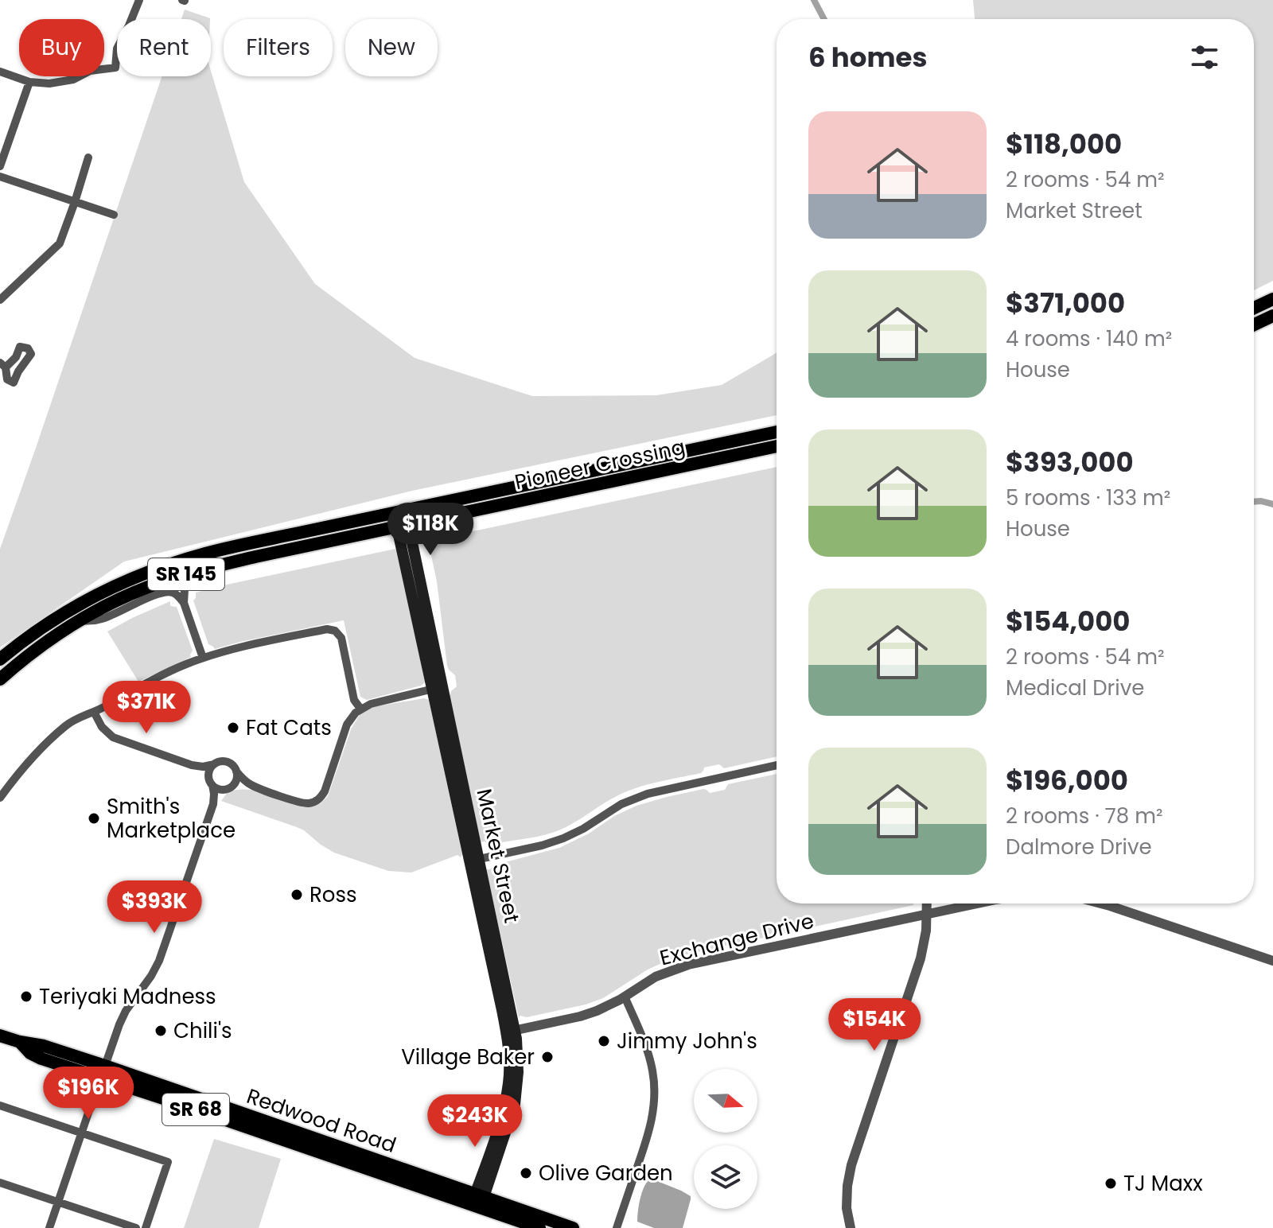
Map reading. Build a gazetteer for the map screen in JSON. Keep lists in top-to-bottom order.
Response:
{
  "streets": {
    "main road": [
      "Pioneer Crossing",
      "SR 145",
      "Market Street",
      "SR 68",
      "Redwood Road"
    ],
    "street": ["Exchange Drive"]
  },
  "crossings": [
    ["Pioneer Crossing", "Market Street"],
    ["Market Street", "Exchange Drive"],
    ["Market Street", "Redwood Road"]
  ],
  "places": [
    "Fat Cats",
    "Smith's Marketplace",
    "Ross",
    "Teriyaki Madness",
    "Chili's",
    "Jimmy John's",
    "Village Baker",
    "Olive Garden",
    "TJ Maxx"
  ],
  "north": "right",
  "page": {
    "chip": [
      "Buy",
      "Rent",
      "Filters",
      "New"
    ],
    "heading": "6 homes",
    "list": [
      {
        "name": "$118,000",
        "note": "2 rooms · 54 m² · Market Street"
      },
      {
        "name": "$371,000",
        "note": "4 rooms · 140 m² · House"
      },
      {
        "name": "$393,000",
        "note": "5 rooms · 133 m² · House"
      },
      {
        "name": "$154,000",
        "note": "2 rooms · 54 m² · Medical Drive"
      },
      {
        "name": "$196,000",
        "note": "2 rooms · 78 m² · Dalmore Drive"
      }
    ],
    "price": [
      "$118K",
      "$371K",
      "$393K",
      "$154K",
      "$196K",
      "$243K"
    ]
  }
}
